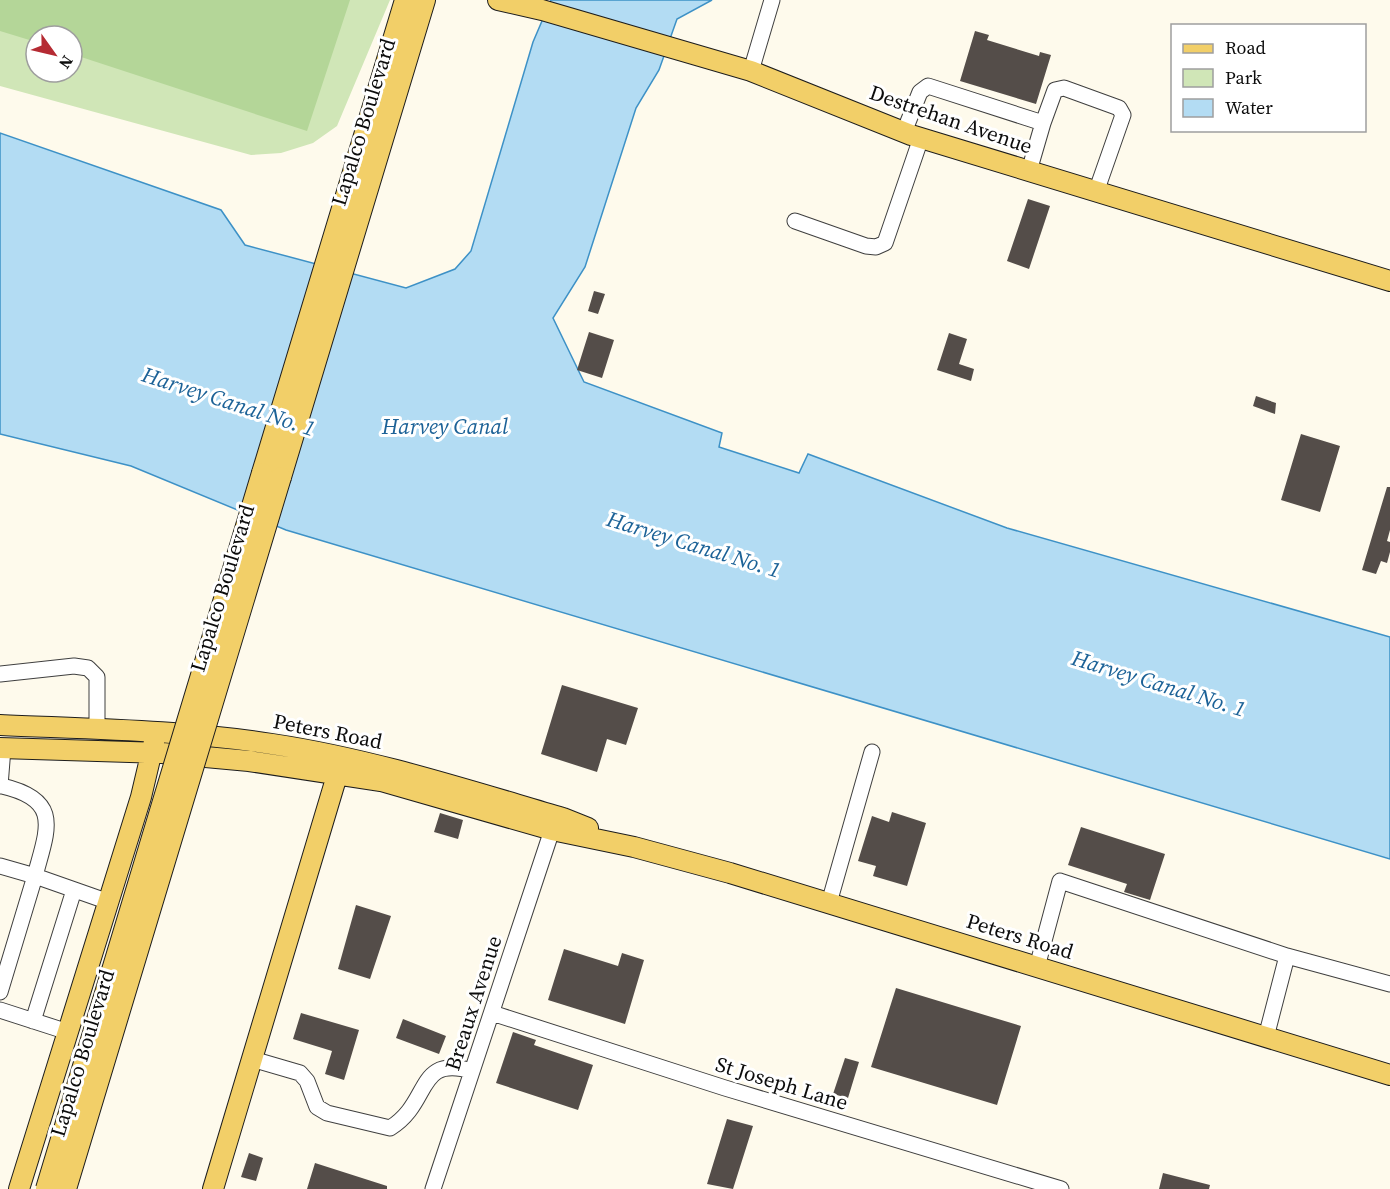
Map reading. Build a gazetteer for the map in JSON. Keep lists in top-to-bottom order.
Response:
{
  "streets": {
    "main road": ["Destrehan Avenue", "Lapalco Boulevard", "Peters Road"],
    "street": ["Breaux Avenue", "St Joseph Lane"]
  },
  "crossings": [
    ["Peters Road", "Breaux Avenue"],
    ["Breaux Avenue", "St Joseph Lane"]
  ],
  "water": ["Harvey Canal No. 1", "Harvey Canal"],
  "legend": ["Road", "Park", "Water"],
  "north": "bottom right"
}
